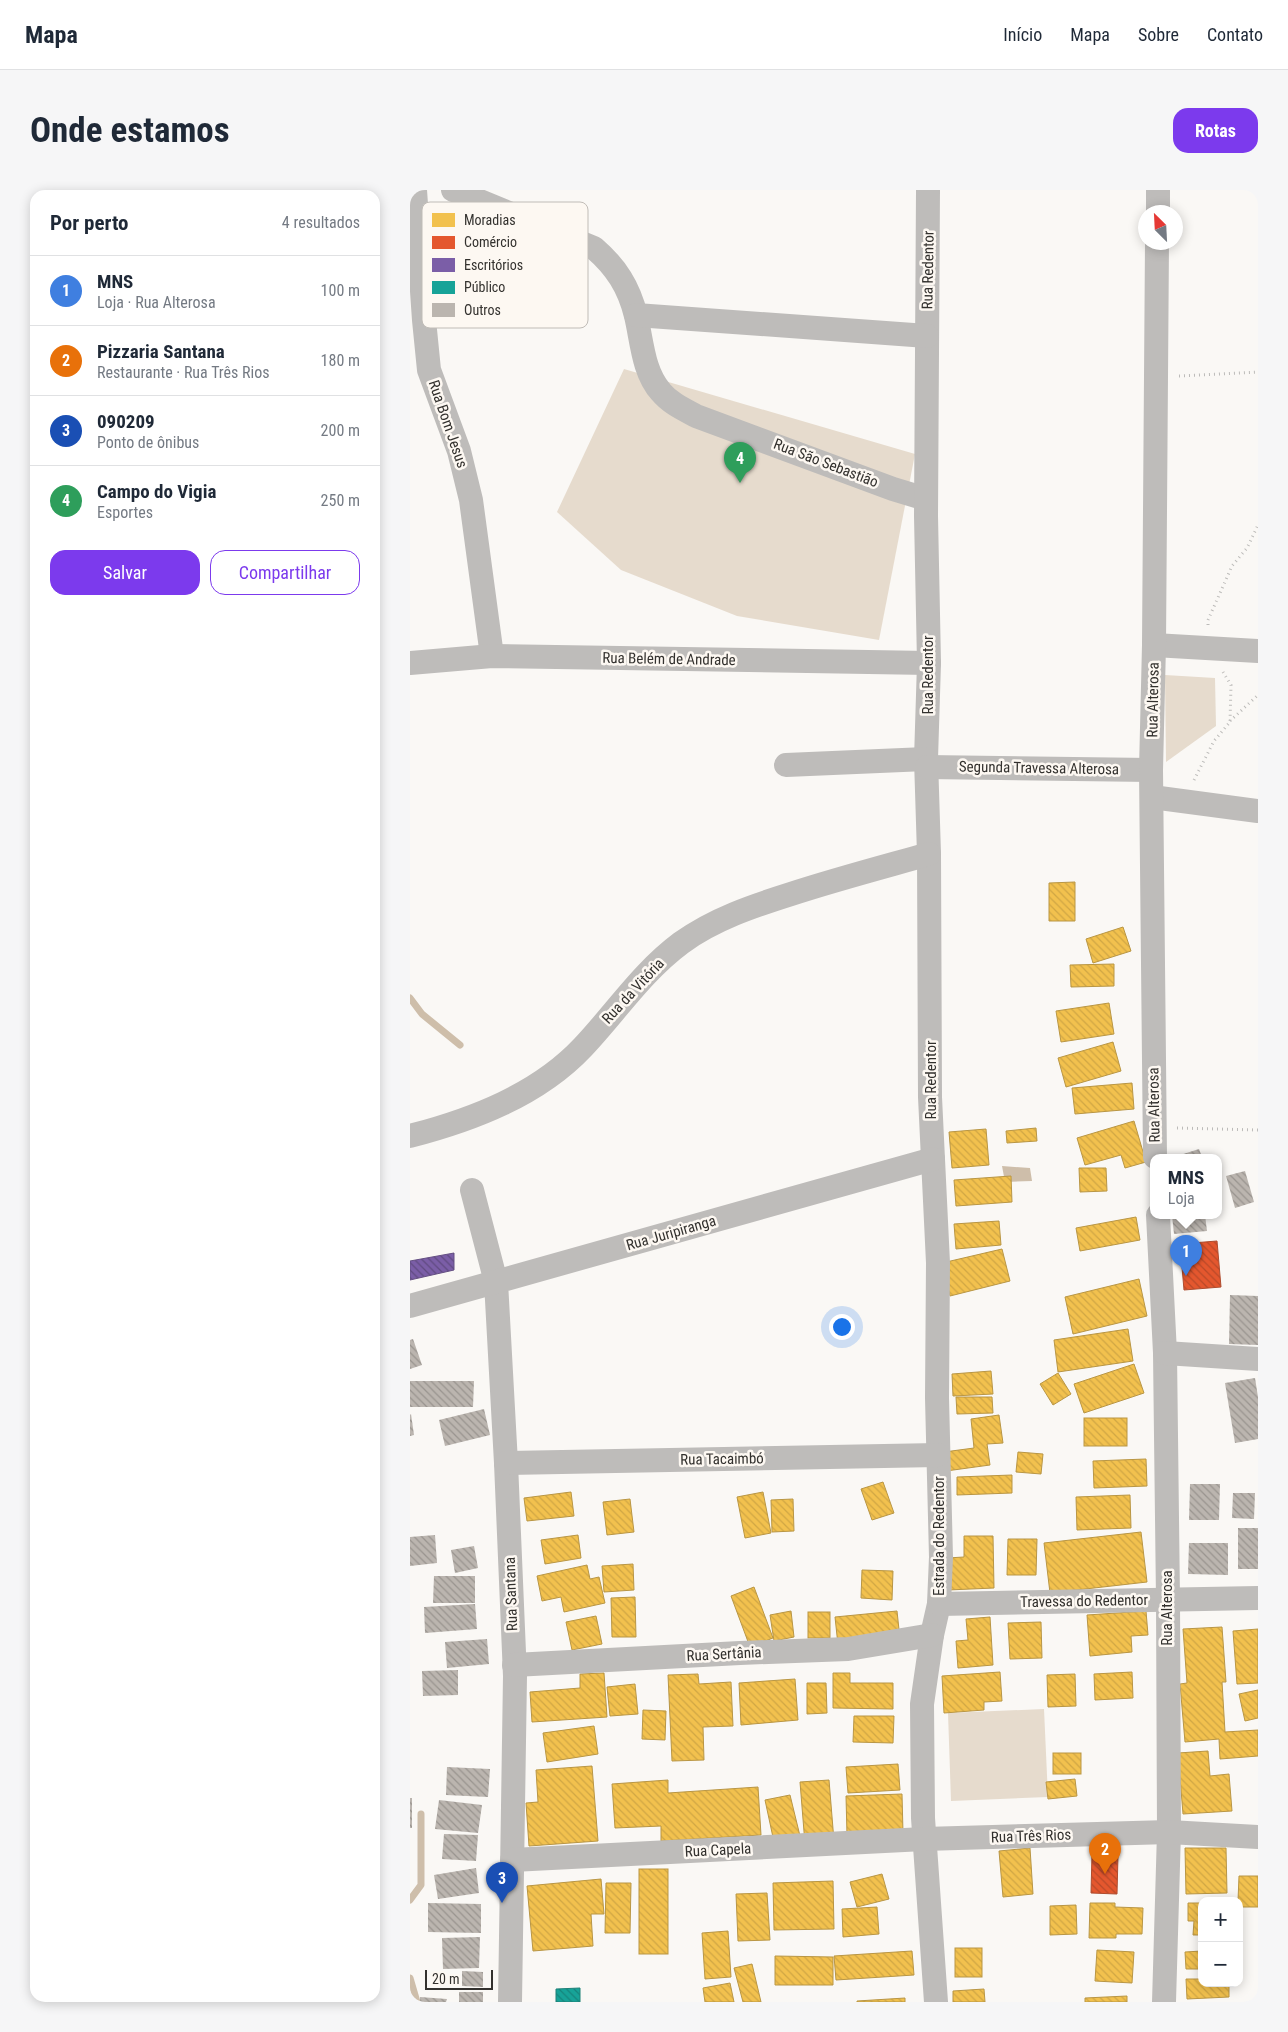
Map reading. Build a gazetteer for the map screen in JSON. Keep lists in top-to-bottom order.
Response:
{
  "streets": {
    "street": [
      "Rua Redentor",
      "Rua Bom Jesus",
      "Rua São Sebastião",
      "Rua Belém de Andrade",
      "Rua Alterosa",
      "Segunda Travessa Alterosa",
      "Rua da Vitória",
      "Rua Juripiranga",
      "Rua Tacaimbó",
      "Estrada do Redentor",
      "Rua Santana",
      "Travessa do Redentor",
      "Rua Sertânia",
      "Rua Três Rios",
      "Rua Capela"
    ]
  },
  "crossings": [
    ["Rua Redentor", "Rua São Sebastião"],
    ["Rua Redentor", "Rua Belém de Andrade"],
    ["Rua Redentor", "Segunda Travessa Alterosa"],
    ["Rua Redentor", "Rua da Vitória"],
    ["Rua Redentor", "Rua Juripiranga"],
    ["Rua Redentor", "Estrada do Redentor"],
    ["Rua Bom Jesus", "Rua Belém de Andrade"],
    ["Rua Alterosa", "Segunda Travessa Alterosa"],
    ["Rua Alterosa", "Travessa do Redentor"],
    ["Rua Alterosa", "Rua Três Rios"],
    ["Rua Juripiranga", "Estrada do Redentor"],
    ["Rua Juripiranga", "Rua Santana"],
    ["Rua Tacaimbó", "Estrada do Redentor"],
    ["Rua Tacaimbó", "Rua Santana"],
    ["Estrada do Redentor", "Travessa do Redentor"],
    ["Estrada do Redentor", "Rua Sertânia"],
    ["Estrada do Redentor", "Rua Três Rios"],
    ["Estrada do Redentor", "Rua Capela"],
    ["Rua Santana", "Rua Sertânia"],
    ["Rua Santana", "Rua Capela"],
    ["Rua Três Rios", "Rua Capela"]
  ],
  "legend": [
    "Moradias",
    "Comércio",
    "Escritórios",
    "Público",
    "Outros"
  ],
  "scale_bar": "20 m",
  "north": "top left",
  "page": {
    "header": "Mapa",
    "nav": [
      "Início",
      "Mapa",
      "Sobre",
      "Contato"
    ],
    "buttons": [
      "Rotas",
      ["Salvar", "Compartilhar"]
    ],
    "title": "Onde estamos",
    "heading": ["Por perto", "4 resultados"],
    "list": [
      {
        "mark": "1",
        "name": "MNS",
        "note": "Loja · Rua Alterosa",
        "value": "100 m"
      },
      {
        "mark": "2",
        "name": "Pizzaria Santana",
        "note": "Restaurante · Rua Três Rios",
        "value": "180 m"
      },
      {
        "mark": "3",
        "name": "090209",
        "note": "Ponto de ônibus",
        "value": "200 m"
      },
      {
        "mark": "4",
        "name": "Campo do Vigia",
        "note": "Esportes",
        "value": "250 m"
      }
    ],
    "pins": [
      "4",
      "1",
      "2",
      "3"
    ],
    "popup": ["MNS", "Loja"],
    "map_buttons": ["+", "−"],
    "scale": "20 m"
  }
}
